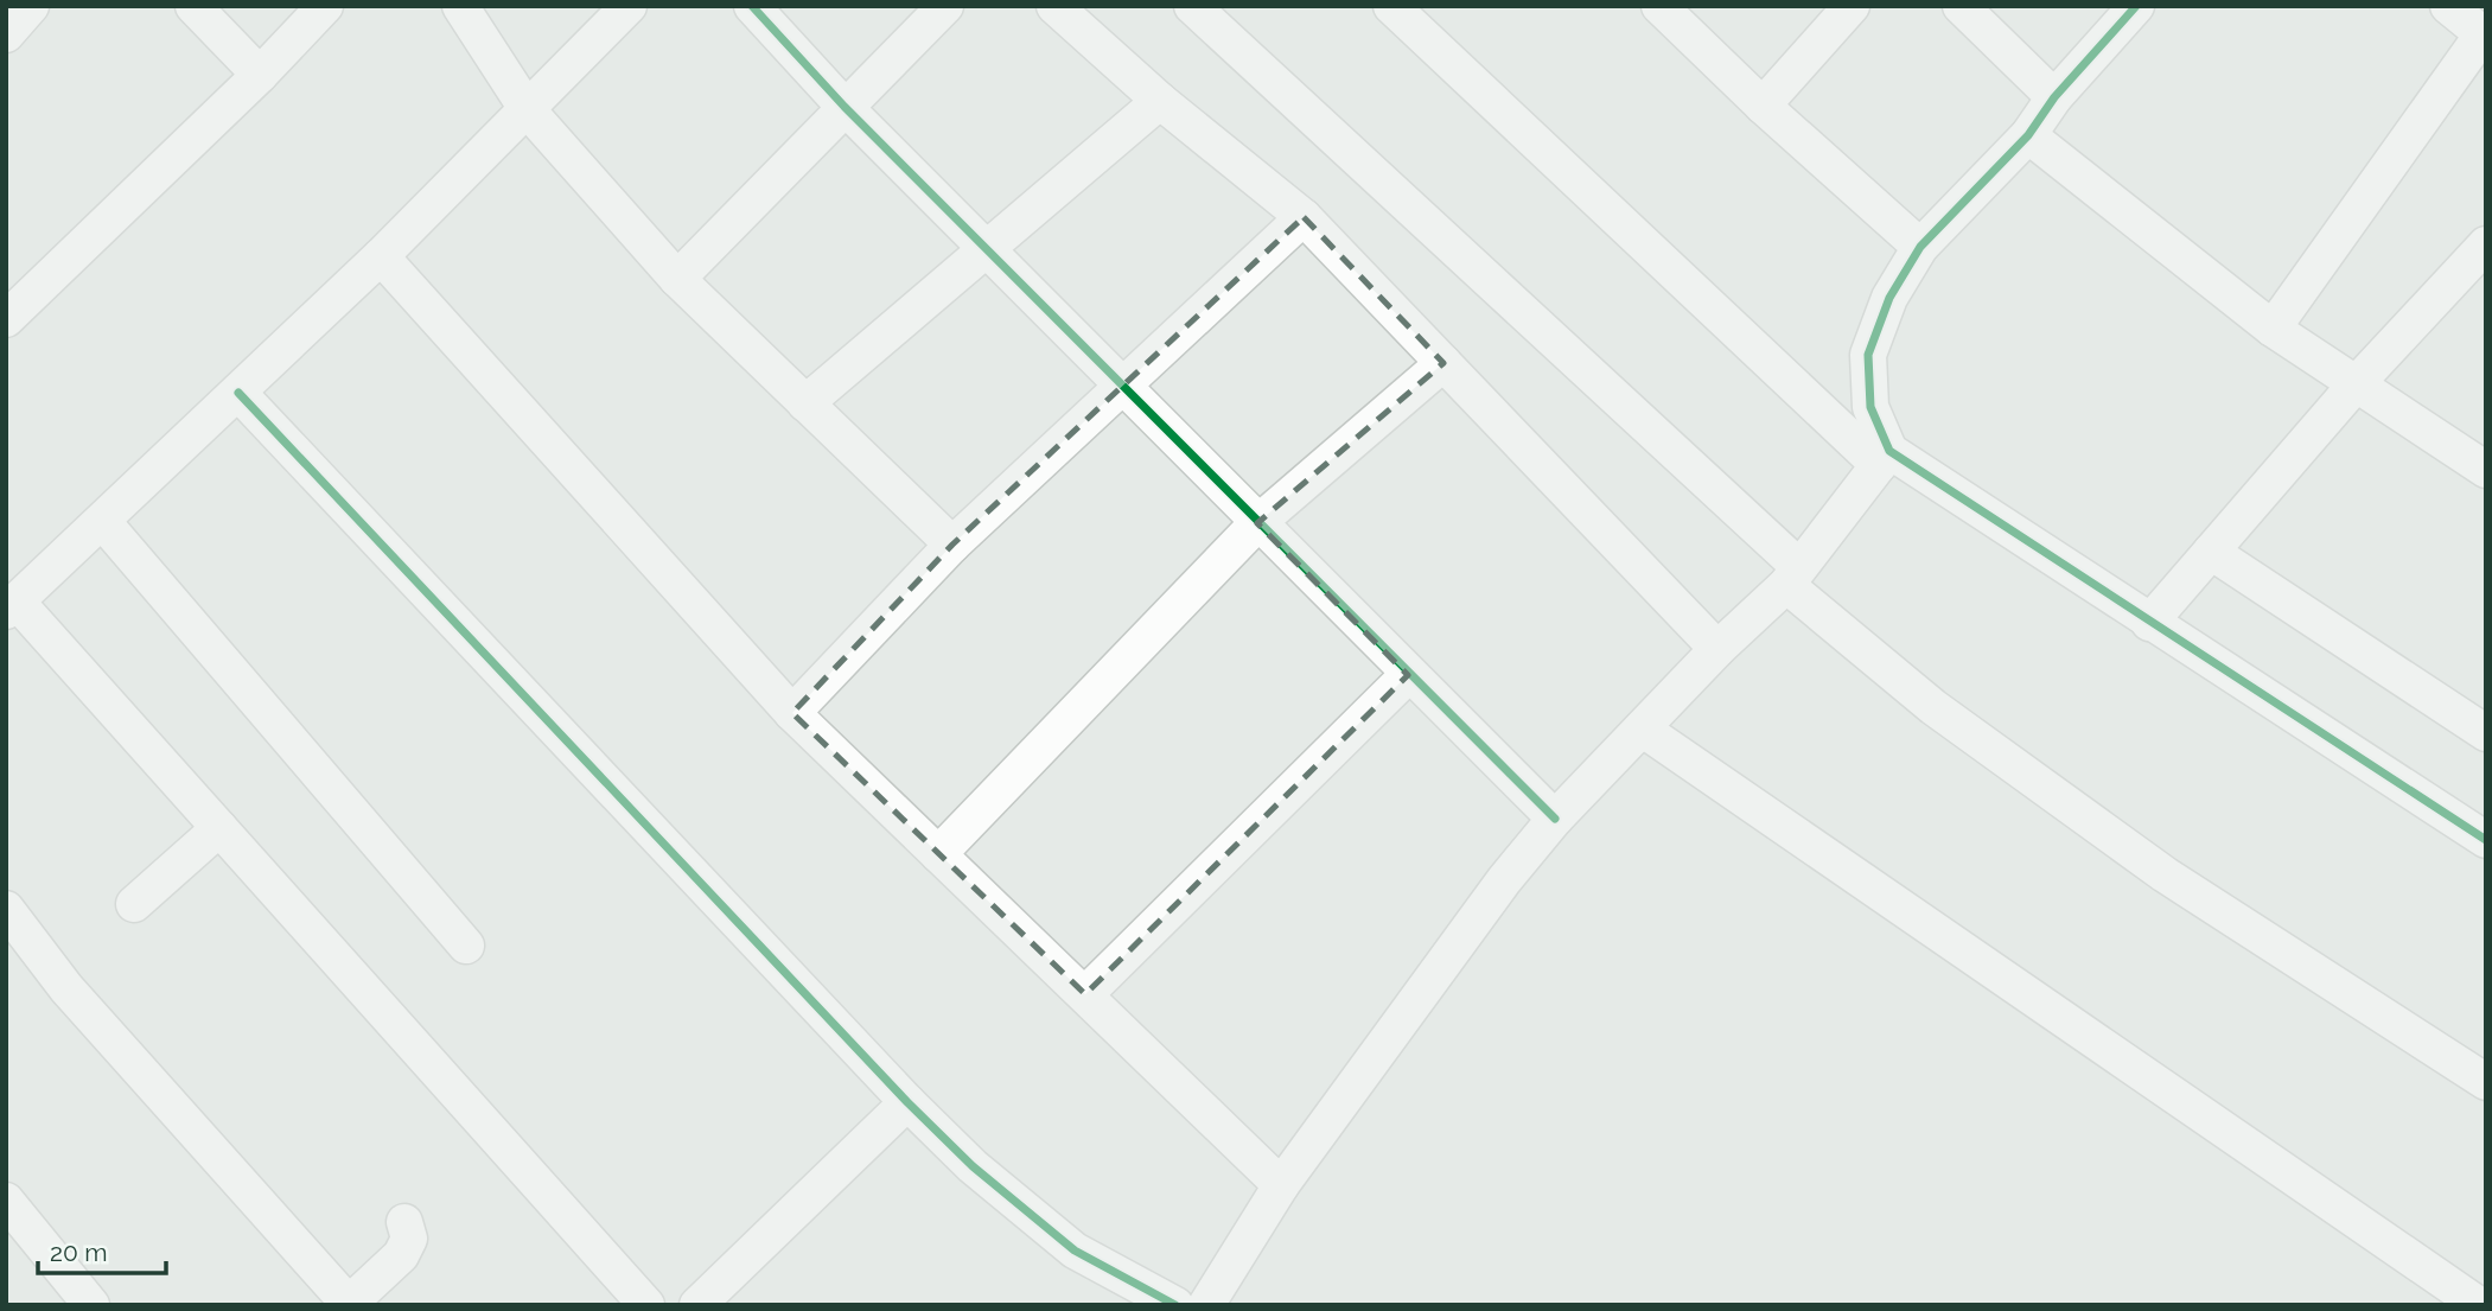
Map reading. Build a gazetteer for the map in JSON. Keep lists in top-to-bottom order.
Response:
{
  "scale_bar": "20 m"
}
